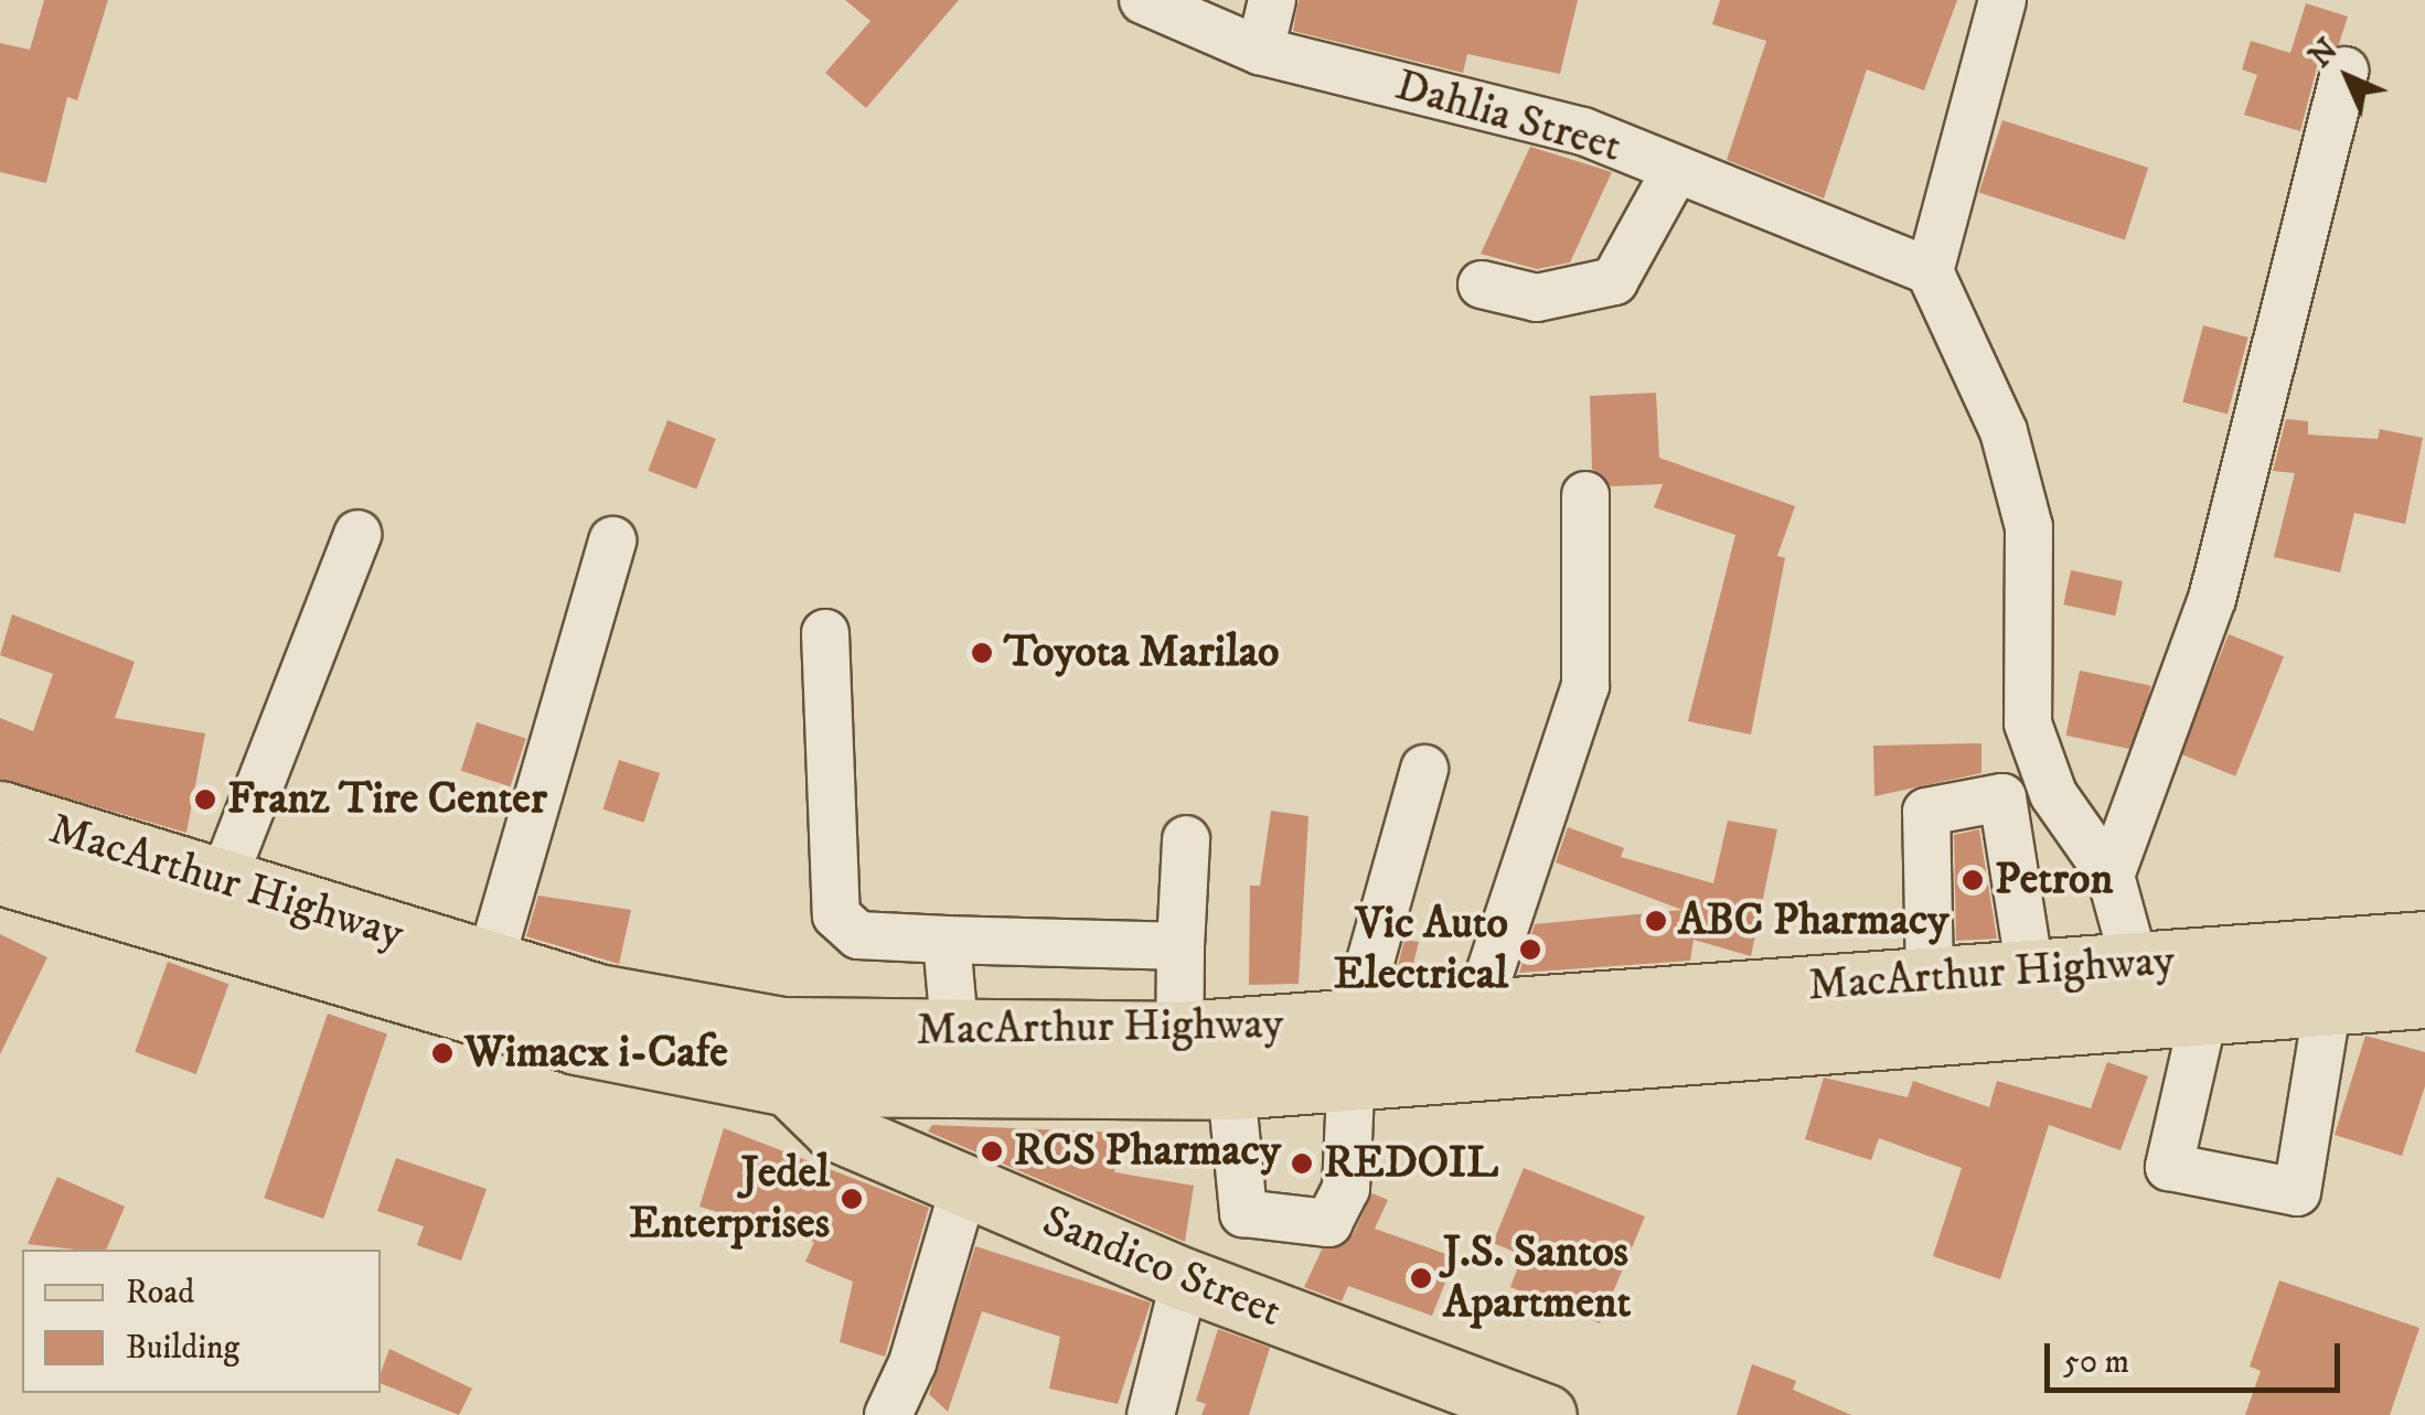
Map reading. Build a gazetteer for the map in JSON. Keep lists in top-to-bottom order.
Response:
{
  "streets": {
    "main road": ["MacArthur Highway", "Sandico Street"],
    "street": ["Dahlia Street"]
  },
  "crossings": [
    ["MacArthur Highway", "Sandico Street"]
  ],
  "places": [
    "Toyota Marilao",
    "Franz Tire Center",
    "Petron",
    "ABC Pharmacy",
    "Vic Auto Electrical",
    "Wimacx i-Cafe",
    "RCS Pharmacy",
    "REDOIL",
    "Jedel Enterprises",
    "J.S. Santos Apartment"
  ],
  "legend": ["Road", "Building"],
  "scale_bar": "50 m",
  "north": "top left"
}
